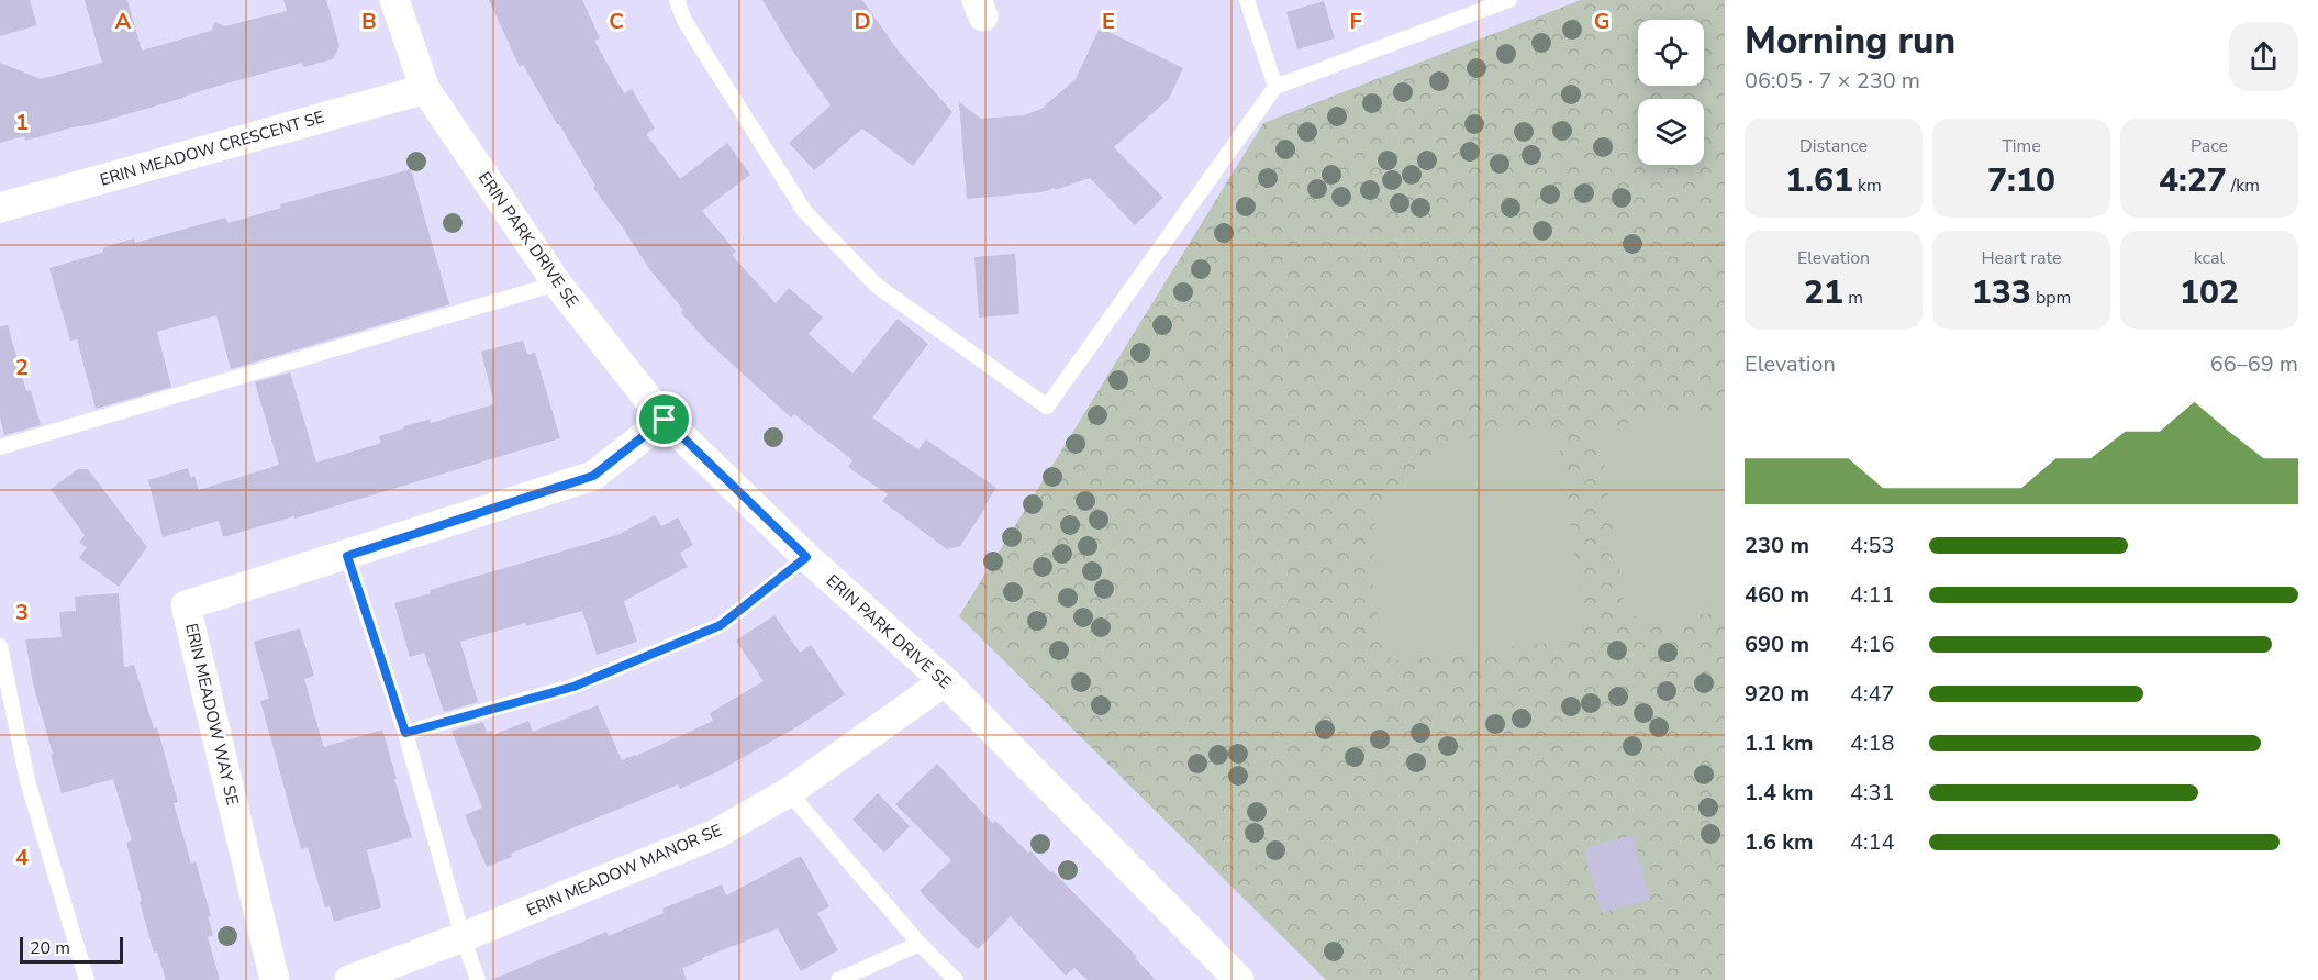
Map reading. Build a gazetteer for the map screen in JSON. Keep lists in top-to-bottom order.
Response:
{
  "streets": {
    "street": [
      "ERIN MEADOW CRESCENT SE",
      "ERIN PARK DRIVE SE",
      "ERIN MEADOW WAY SE",
      "ERIN MEADOW MANOR SE"
    ]
  },
  "crossings": [
    ["ERIN MEADOW CRESCENT SE", "ERIN PARK DRIVE SE"],
    ["ERIN PARK DRIVE SE", "ERIN MEADOW WAY SE"],
    ["ERIN PARK DRIVE SE", "ERIN MEADOW MANOR SE"]
  ],
  "scale_bar": "20 m",
  "page": {
    "heading": ["Morning run", "06:05 · 7 × 230 m"],
    "stats": [
      ["Distance", "1.61 km"],
      ["Time", "7:10"],
      ["Pace", "4:27 /km"],
      ["Elevation", "21 m"],
      ["Heart rate", "133 bpm"],
      ["kcal", "102"]
    ],
    "chart": ["Elevation", "66–69 m"],
    "list": [
      {
        "name": "230 m",
        "note": "4:53"
      },
      {
        "name": "460 m",
        "note": "4:11"
      },
      {
        "name": "690 m",
        "note": "4:16"
      },
      {
        "name": "920 m",
        "note": "4:47"
      },
      {
        "name": "1.1 km",
        "note": "4:18"
      },
      {
        "name": "1.4 km",
        "note": "4:31"
      },
      {
        "name": "1.6 km",
        "note": "4:14"
      }
    ],
    "scale": "20 m"
  },
  "grid": {
    "columns": [
      "A",
      "B",
      "C",
      "D",
      "E",
      "F",
      "G"
    ],
    "rows": [
      "1",
      "2",
      "3",
      "4"
    ]
  }
}
